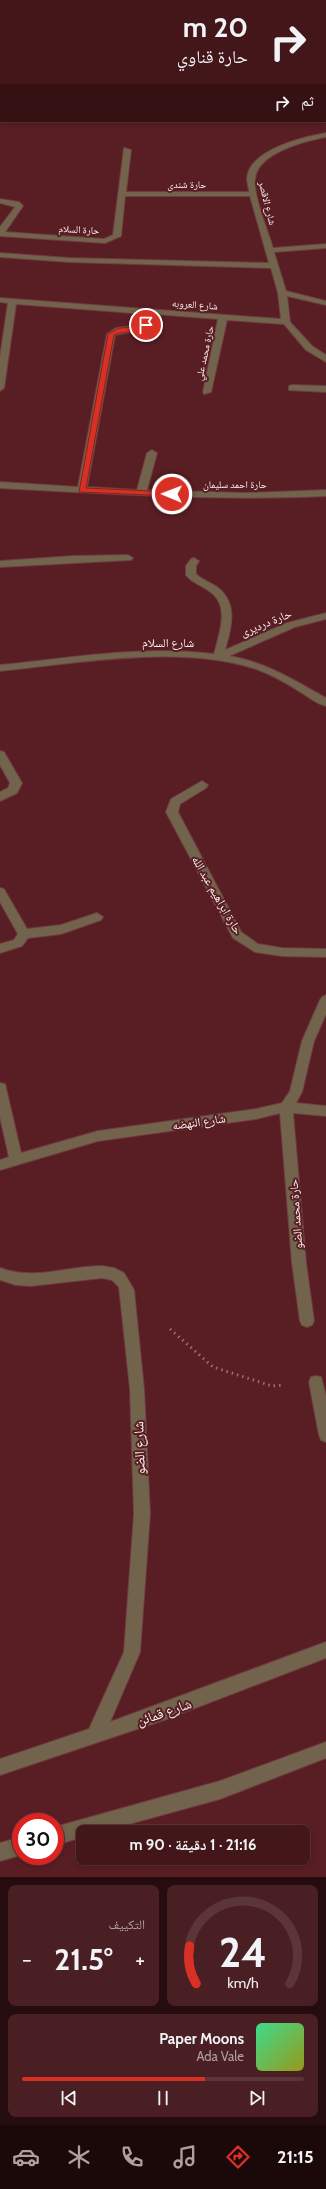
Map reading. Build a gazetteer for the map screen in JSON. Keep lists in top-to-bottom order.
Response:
{
  "streets": {
    "street": [
      "حارة شندى",
      "شارع الاقصر",
      "حارة السلام",
      "شارع العروبه",
      "حارة محمد علي",
      "حارة احمد سليمان",
      "حارة درديرى",
      "شارع السلام",
      "حارة ابراهيم عبد الله",
      "شارع النهضه",
      "حارة محمد الضو",
      "شارع الضو",
      "شارع قمائن"
    ]
  },
  "crossings": [
    ["حارة شندى", "شارع الاقصر"],
    ["حارة شندى", "حارة السلام"],
    ["شارع الاقصر", "شارع العروبه"],
    ["شارع العروبه", "حارة محمد علي"],
    ["حارة درديرى", "شارع السلام"],
    ["شارع النهضه", "حارة محمد الضو"],
    ["شارع الضو", "شارع قمائن"]
  ],
  "page": {
    "turn": ["20 m", "حارة قناوي"],
    "then": "ثم",
    "limit": "30",
    "trip": "21:16 · 1 دقيقة · 90 m",
    "tile": "التكييف",
    "heat": ["−", "21.5°", "+"],
    "song": ["Paper Moons", "Ada Vale"],
    "tabs": "21:15",
    "gauge": ["24", "km/h"]
  }
}
